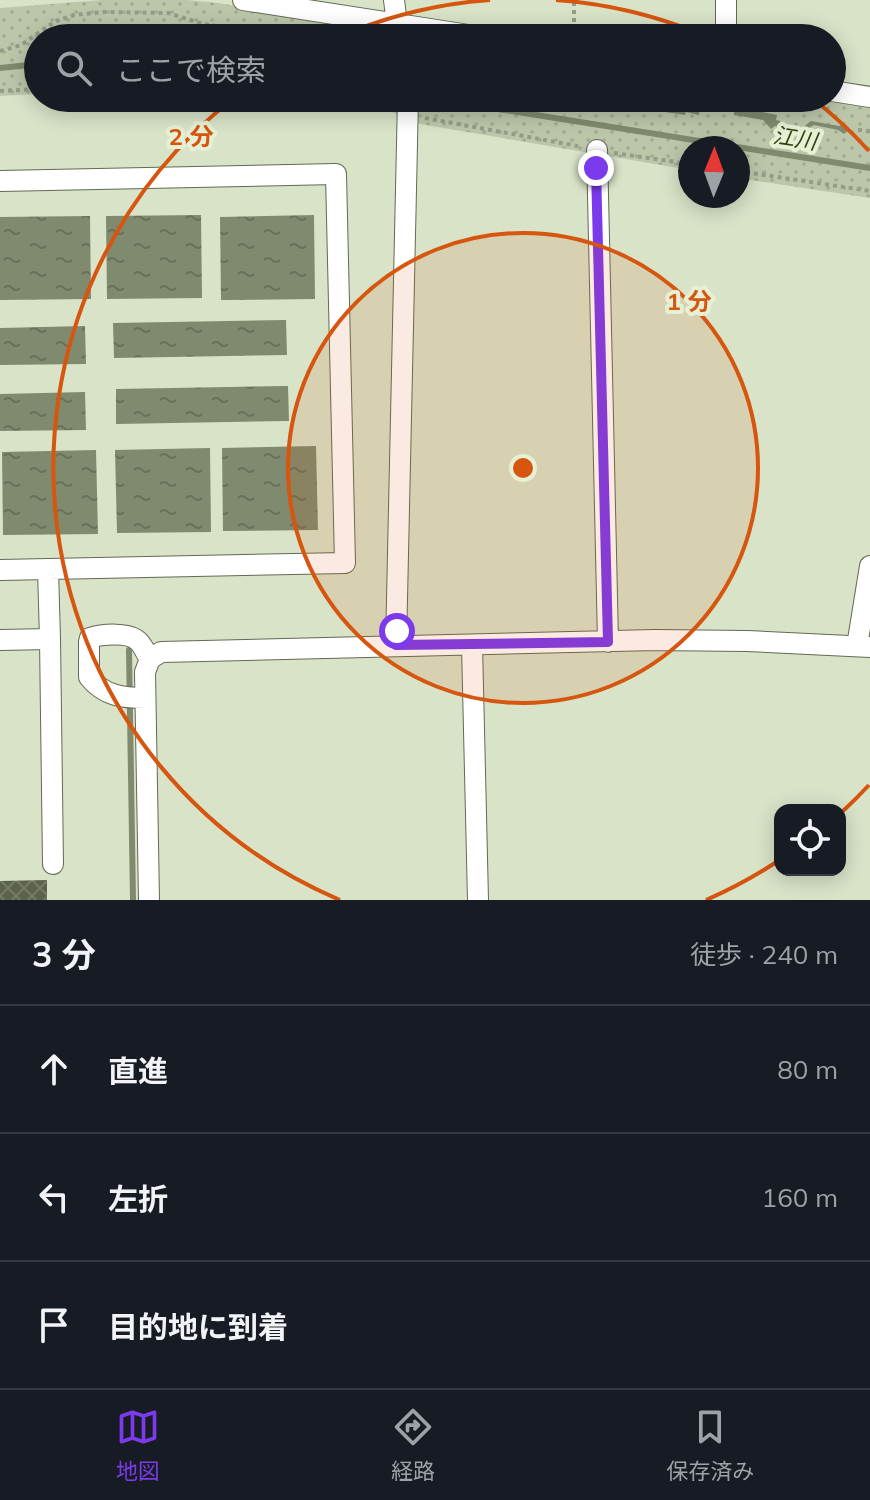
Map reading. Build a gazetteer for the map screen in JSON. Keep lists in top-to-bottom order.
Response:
{
  "water": ["江川"],
  "north": "top",
  "page": {
    "search": "ここで検索",
    "heading": ["3 分", "徒歩 · 240 m"],
    "list": [
      ["直進", "80 m"],
      ["左折", "160 m"],
      "目的地に到着"
    ],
    "nav": ["地図", "経路", "保存済み"]
  },
  "rings": ["2 分", "1 分"]
}
